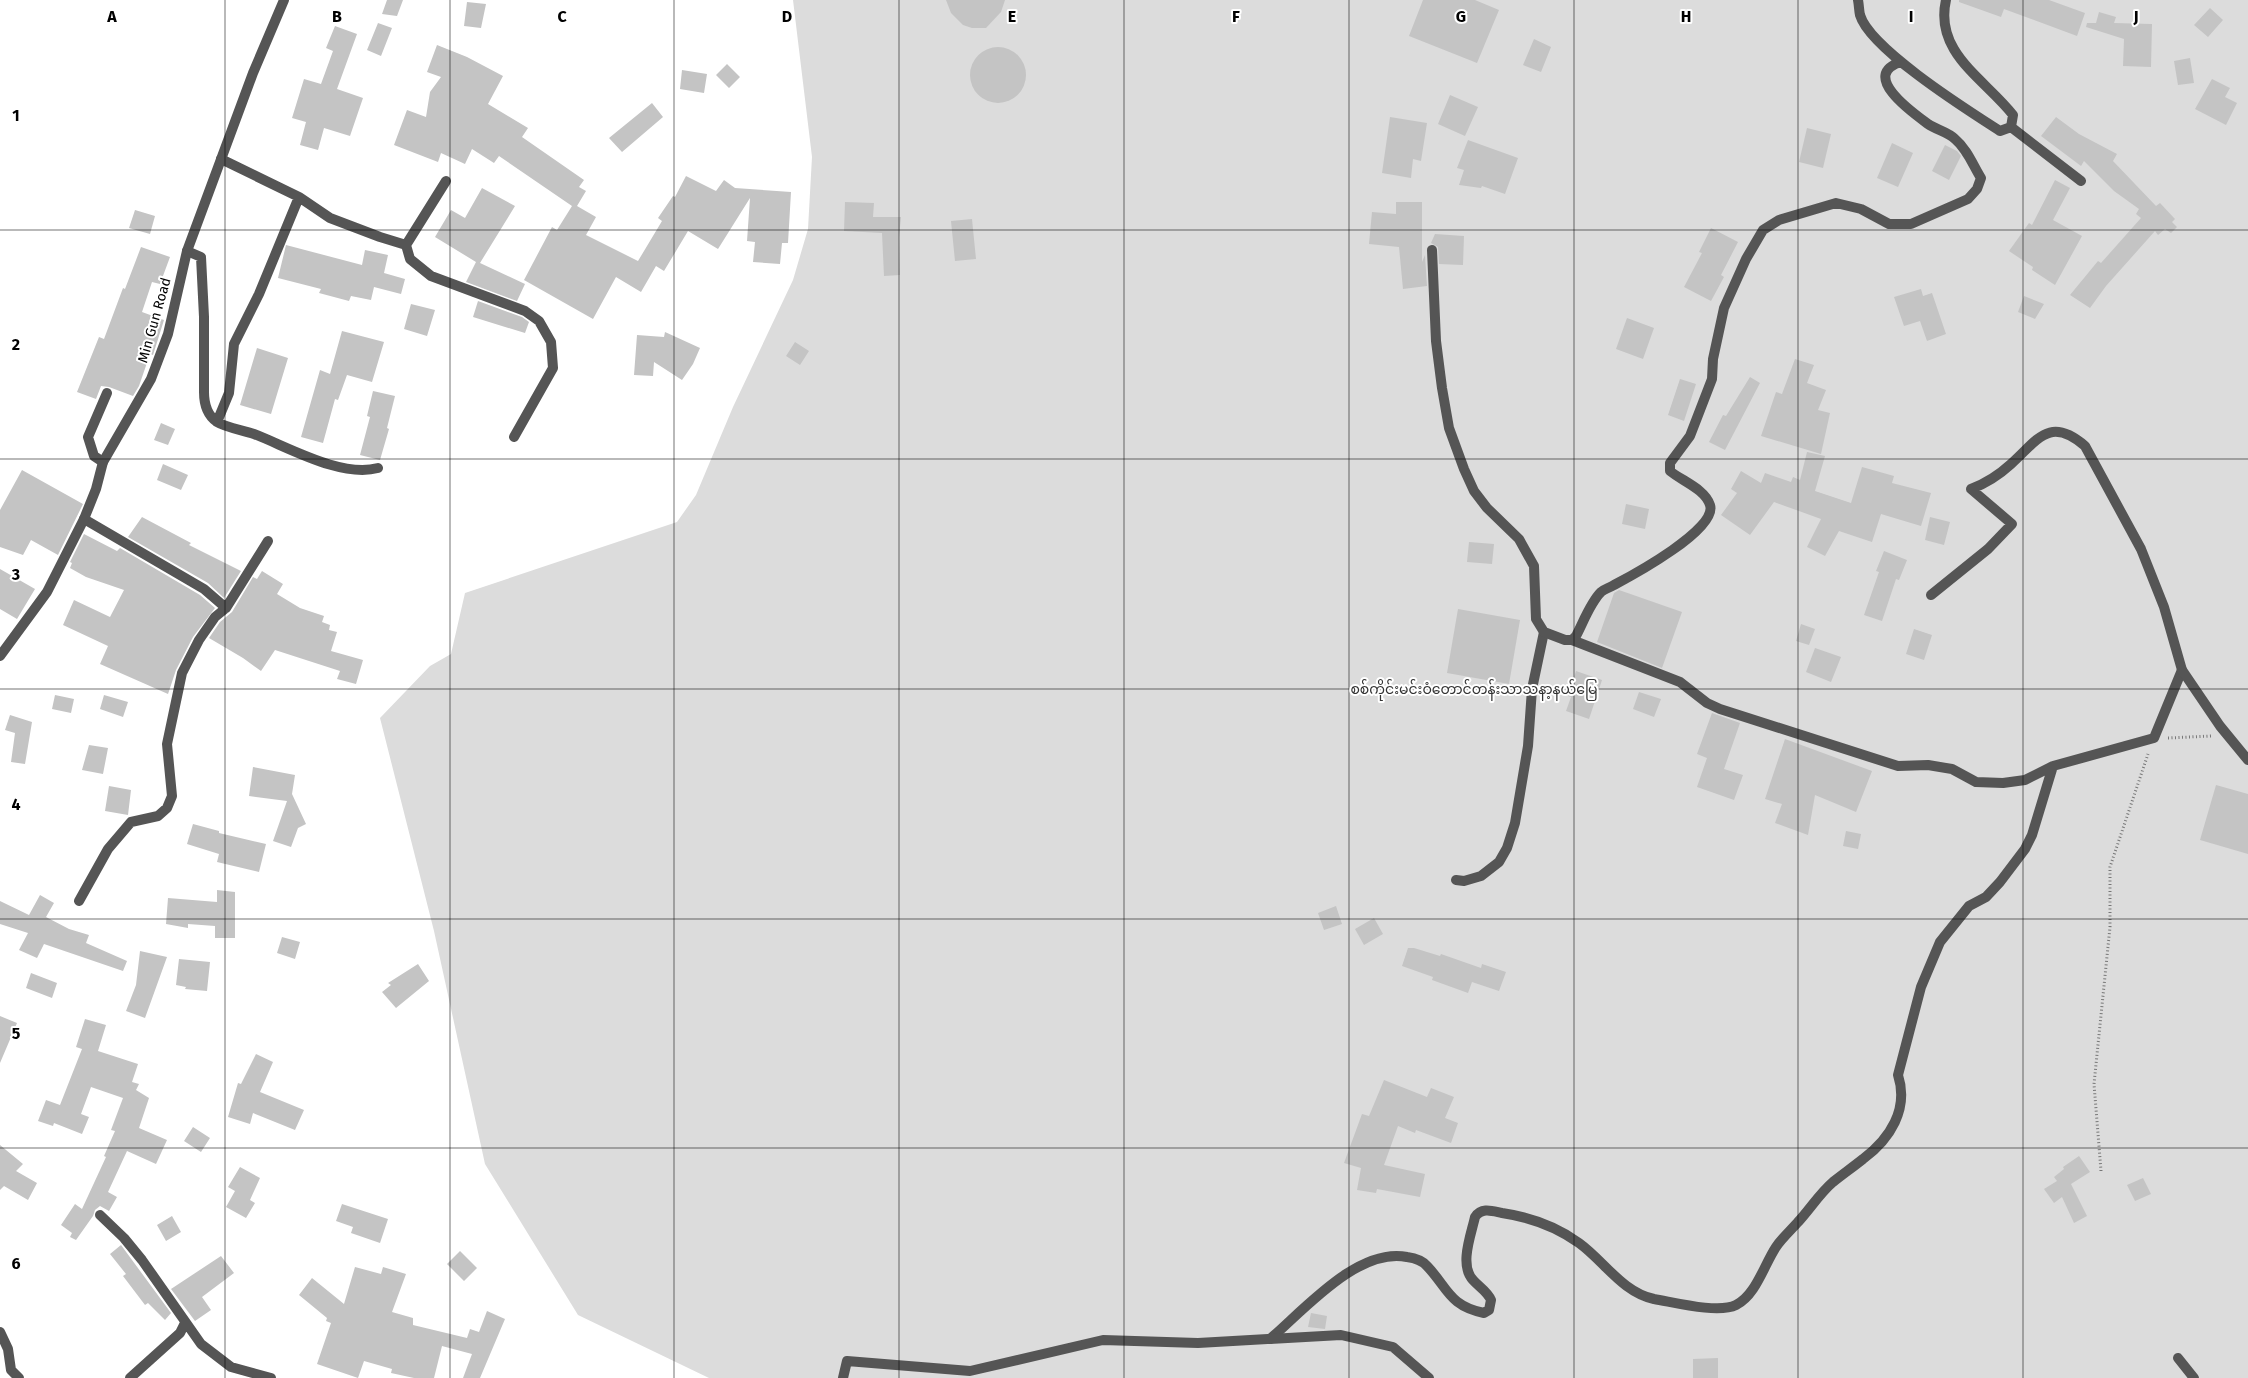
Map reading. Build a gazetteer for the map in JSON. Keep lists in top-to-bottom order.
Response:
{
  "streets": {
    "street": ["Min Gun Road"]
  },
  "parks": ["စစ်ကိုင်းမင်းဝံတောင်တန်းသာသနာ့နယ်မြေ"],
  "grid": {
    "columns": [
      "A",
      "B",
      "C",
      "D",
      "E",
      "F",
      "G",
      "H",
      "I",
      "J"
    ],
    "rows": [
      "1",
      "2",
      "3",
      "4",
      "5",
      "6"
    ]
  }
}
